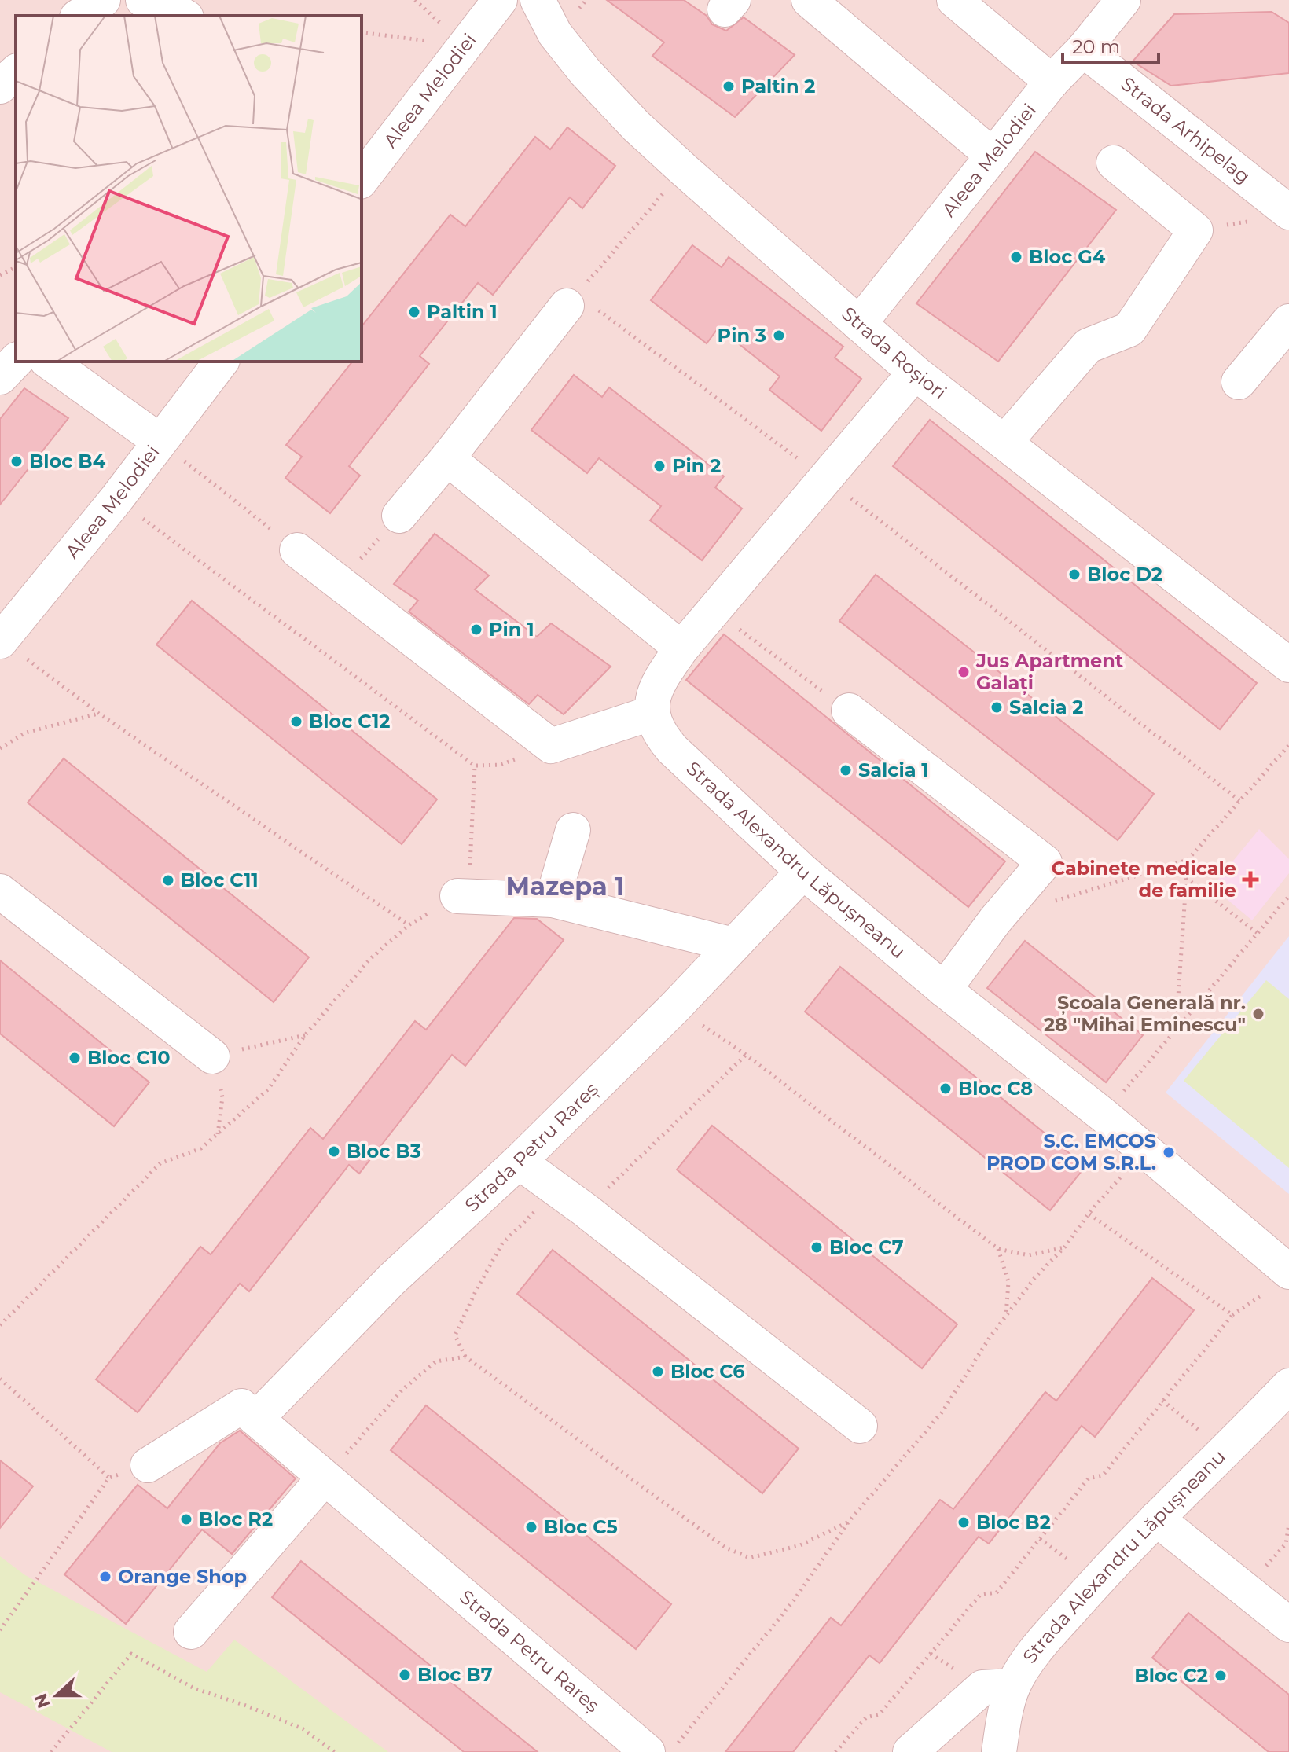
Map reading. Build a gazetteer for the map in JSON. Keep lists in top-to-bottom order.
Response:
{
  "streets": {
    "street": [
      "Aleea Melodiei",
      "Strada Arhipelag",
      "Strada Roșiori",
      "Strada Alexandru Lăpușneanu",
      "Strada Petru Rareș"
    ]
  },
  "crossings": [
    ["Aleea Melodiei", "Strada Arhipelag"],
    ["Aleea Melodiei", "Strada Roșiori"],
    ["Strada Alexandru Lăpușneanu", "Strada Petru Rareș"]
  ],
  "districts": ["Mazepa 1"],
  "places": {
    "other": [
      "Paltin 2",
      "Bloc G4",
      "Paltin 1",
      "Pin 3",
      "Bloc B4",
      "Pin 2",
      "Bloc D2",
      "Pin 1",
      "Jus Apartment Galați",
      "Salcia 2",
      "Bloc C12",
      "Salcia 1",
      "Bloc C11",
      "Școala Generală nr. 28 \"Mihai Eminescu\"",
      "Bloc C10",
      "Bloc C8",
      "Bloc B3",
      "S.C. EMCOS PROD COM S.R.L.",
      "Bloc C7",
      "Bloc C6",
      "Bloc R2",
      "Bloc B2",
      "Bloc C5",
      "Orange Shop",
      "Bloc B7",
      "Bloc C2"
    ],
    "health": ["Cabinete medicale de familie"]
  },
  "scale_bar": "20 m",
  "north": "left"
}
